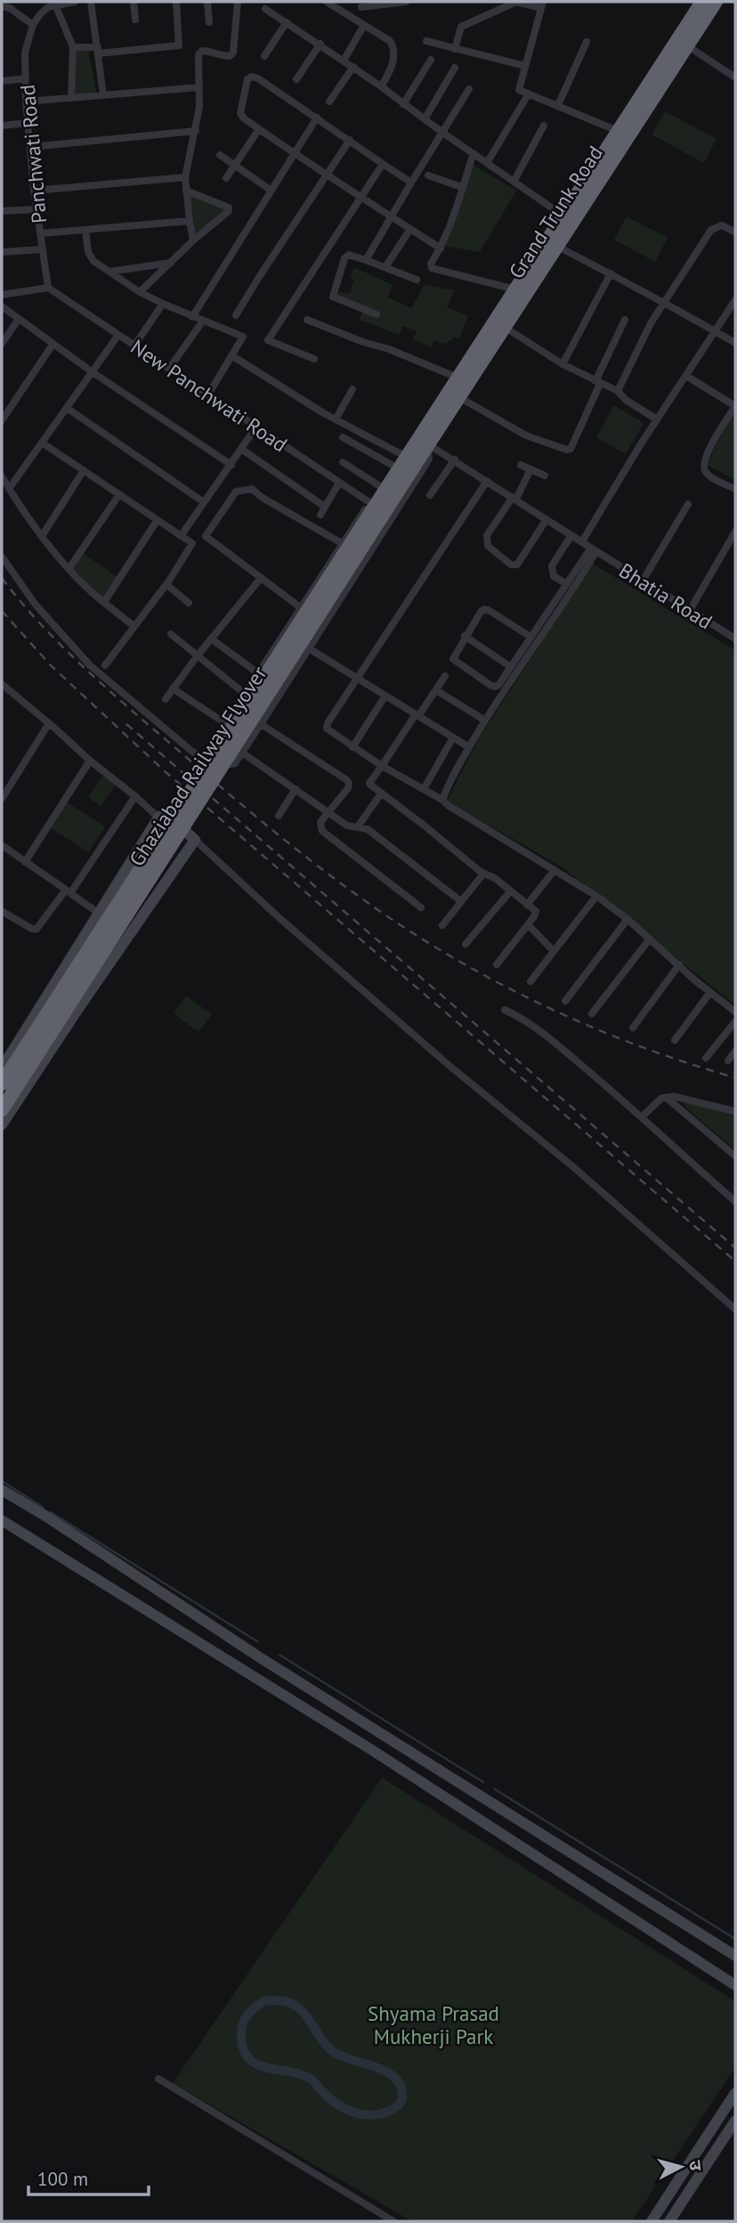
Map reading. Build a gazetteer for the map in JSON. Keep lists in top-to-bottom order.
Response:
{
  "streets": {
    "highway": ["Grand Trunk Road", "Ghaziabad Railway Flyover"],
    "street": ["Panchwati Road", "New Panchwati Road", "Bhatia Road"]
  },
  "crossings": [
    ["Panchwati Road", "New Panchwati Road"],
    ["Grand Trunk Road", "Bhatia Road"],
    ["Grand Trunk Road", "Ghaziabad Railway Flyover"],
    ["Bhatia Road", "Ghaziabad Railway Flyover"]
  ],
  "parks": ["Shyama Prasad Mukherji Park"],
  "scale_bar": "100 m",
  "north": "right"
}
